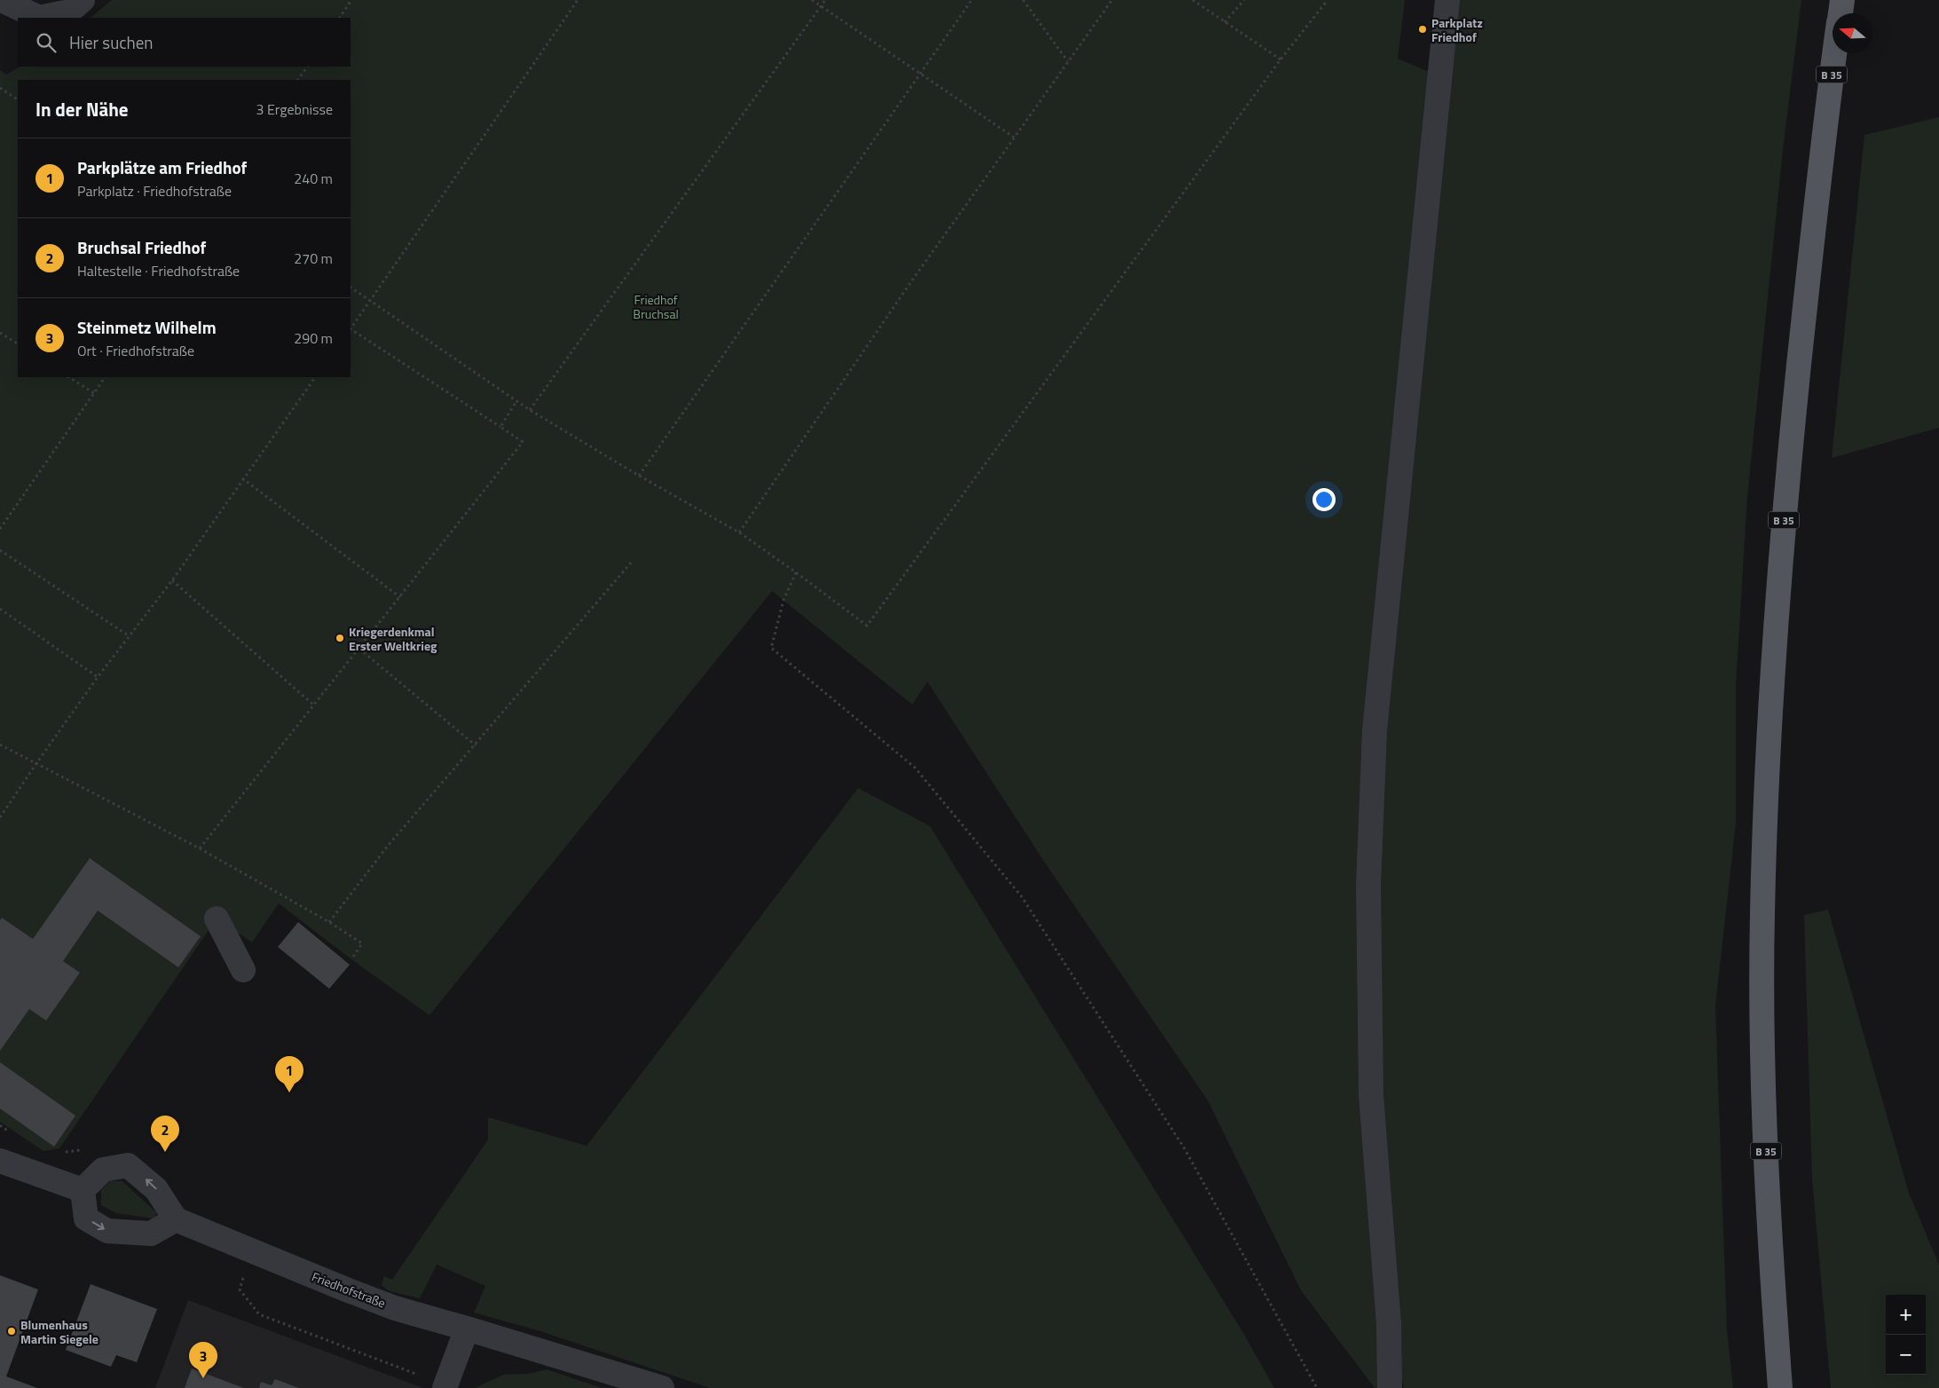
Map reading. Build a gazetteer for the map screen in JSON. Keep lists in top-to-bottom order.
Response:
{
  "streets": {
    "main road": ["B 35"],
    "street": ["Friedhofstraße"]
  },
  "parks": ["Friedhof Bruchsal"],
  "places": ["Parkplatz Friedhof", "Kriegerdenkmal Erster Weltkrieg", "Blumenhaus Martin Siegele"],
  "north": "left",
  "page": {
    "search": "Hier suchen",
    "heading": ["In der Nähe", "3 Ergebnisse"],
    "list": [
      {
        "mark": "1",
        "name": "Parkplätze am Friedhof",
        "note": "Parkplatz · Friedhofstraße",
        "value": "240 m"
      },
      {
        "mark": "2",
        "name": "Bruchsal Friedhof",
        "note": "Haltestelle · Friedhofstraße",
        "value": "270 m"
      },
      {
        "mark": "3",
        "name": "Steinmetz Wilhelm",
        "note": "Ort · Friedhofstraße",
        "value": "290 m"
      }
    ],
    "pins": ["1", "2", "3"],
    "map_buttons": ["+", "−"]
  }
}
